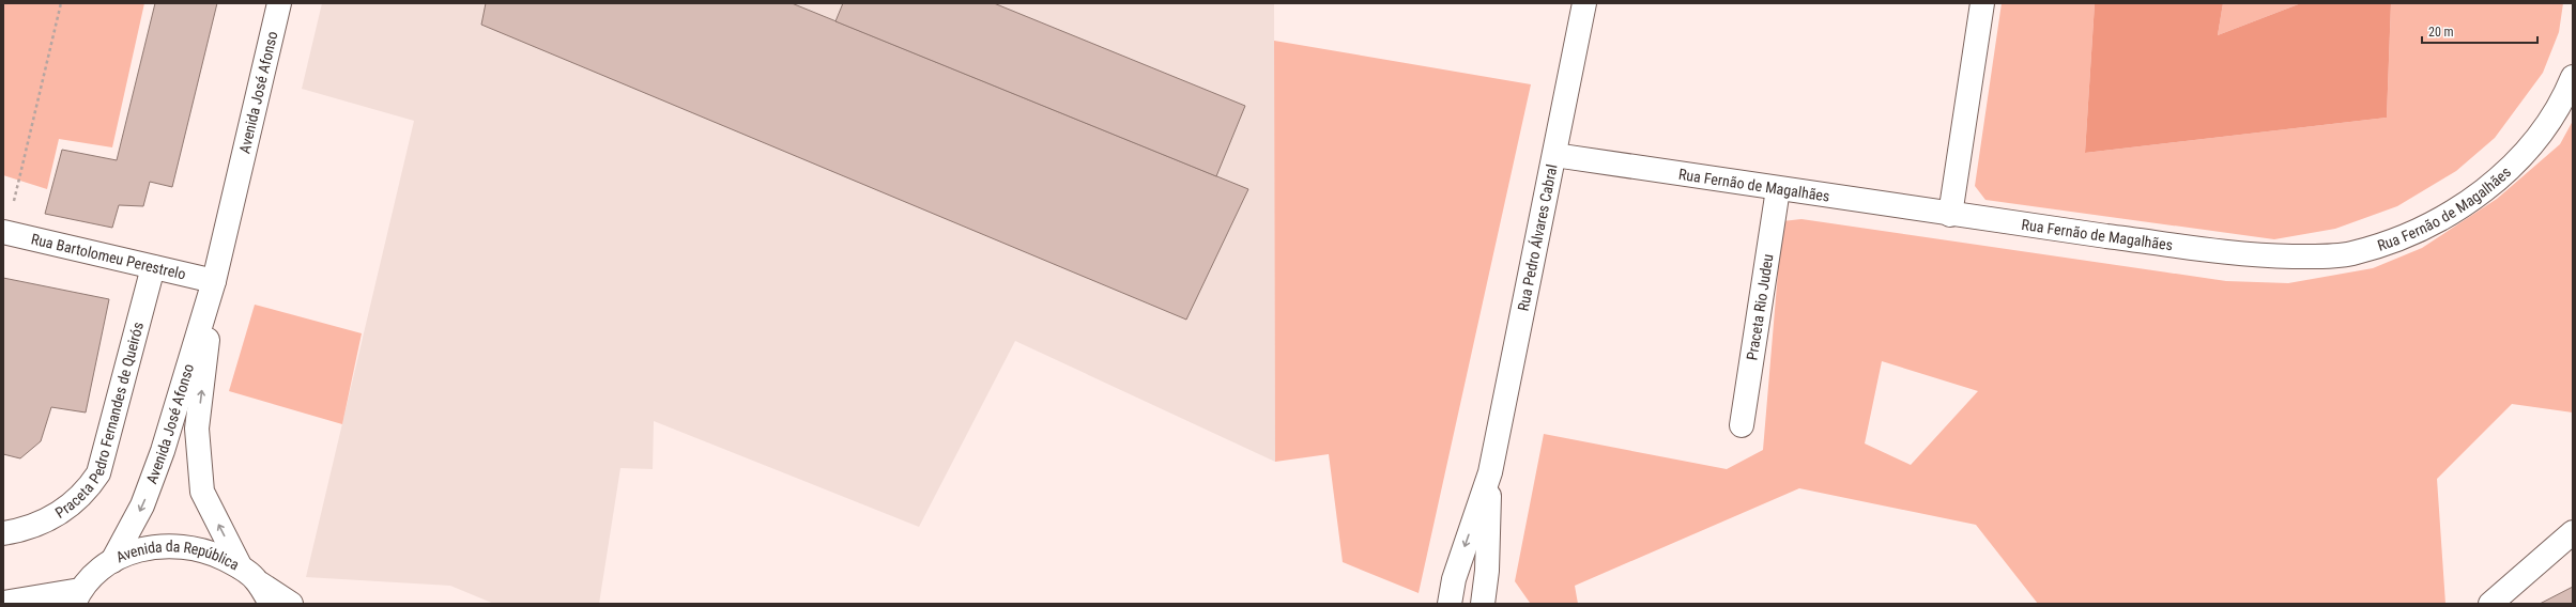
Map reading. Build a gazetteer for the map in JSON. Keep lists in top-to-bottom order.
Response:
{
  "streets": {
    "street": [
      "Avenida José Afonso",
      "Rua Fernão de Magalhães",
      "Rua Pedro Álvares Cabral",
      "Rua Bartolomeu Perestrelo",
      "Praceta Rio Judeu",
      "Praceta Pedro Fernandes de Queirós",
      "Avenida da República"
    ]
  },
  "crossings": [
    ["Avenida José Afonso", "Rua Bartolomeu Perestrelo"],
    ["Avenida José Afonso", "Avenida da República"],
    ["Rua Fernão de Magalhães", "Rua Pedro Álvares Cabral"],
    ["Rua Fernão de Magalhães", "Praceta Rio Judeu"],
    ["Rua Bartolomeu Perestrelo", "Praceta Pedro Fernandes de Queirós"]
  ],
  "scale_bar": "20 m"
}
